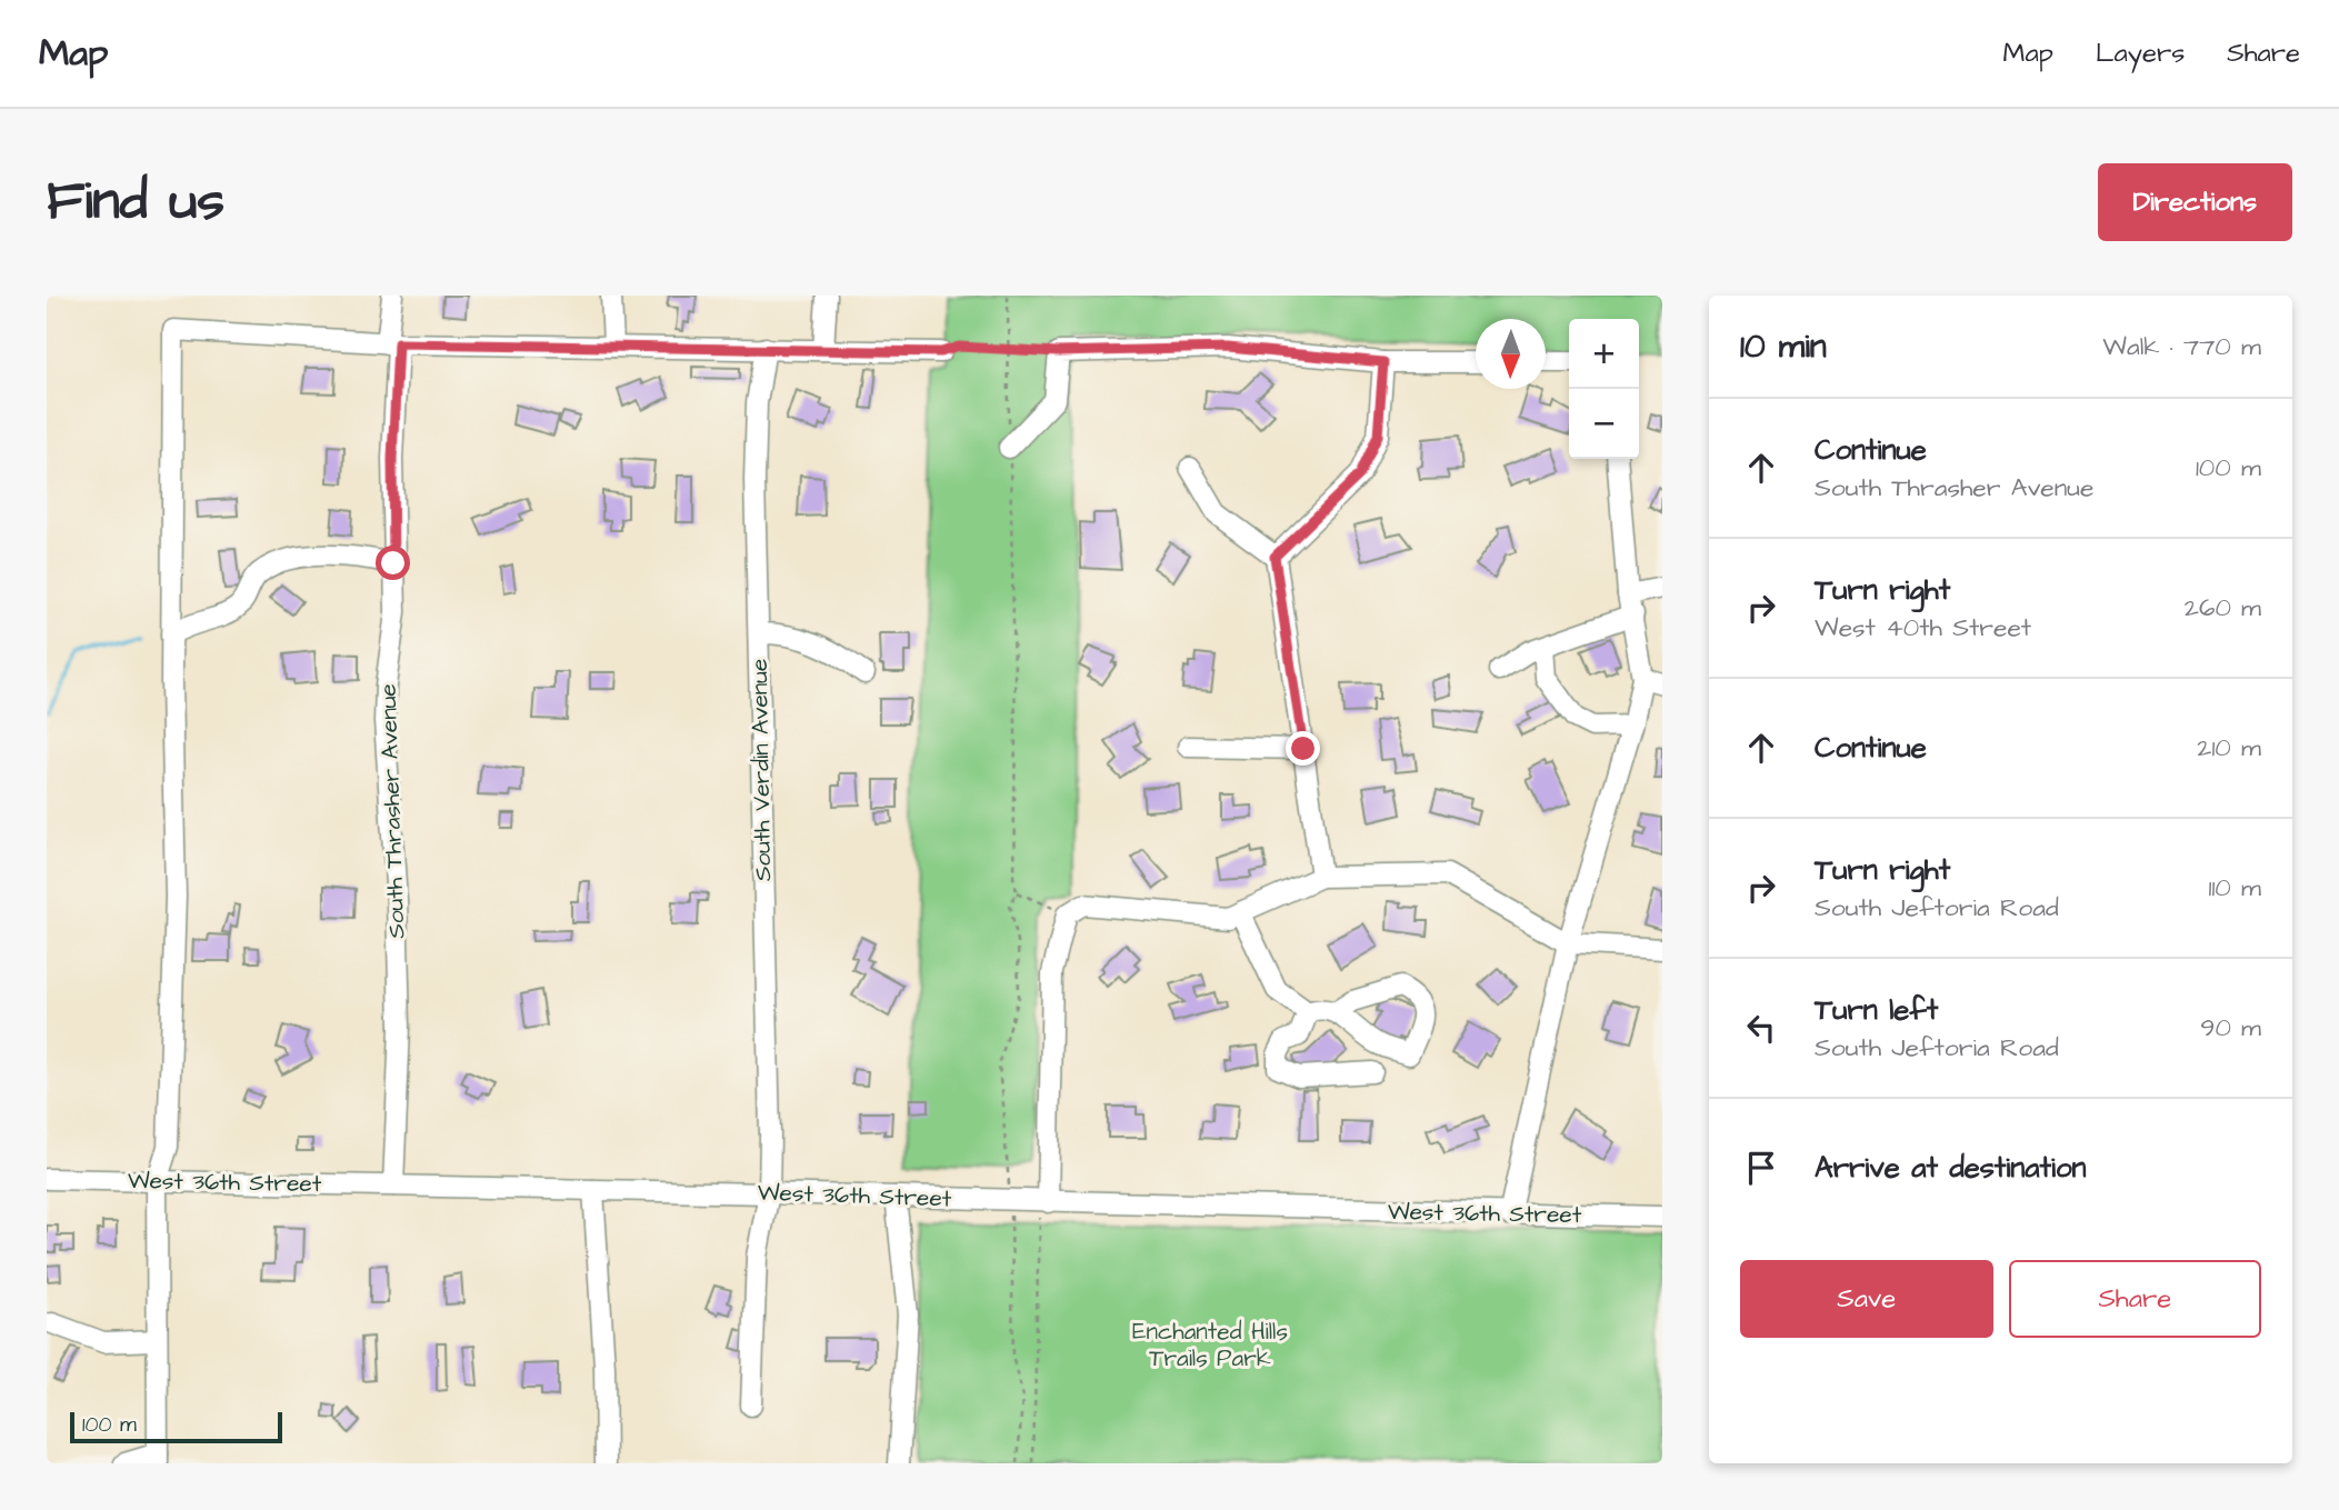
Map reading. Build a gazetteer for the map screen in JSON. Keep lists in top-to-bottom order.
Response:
{
  "streets": {
    "street": ["South Verdin Avenue", "South Thrasher Avenue", "West 36th Street"]
  },
  "crossings": [
    ["South Verdin Avenue", "West 36th Street"],
    ["South Thrasher Avenue", "West 36th Street"]
  ],
  "parks": ["Enchanted Hills Trails Park"],
  "scale_bar": "100 m",
  "north": "bottom",
  "page": {
    "header": "Map",
    "nav": ["Map", "Layers", "Share"],
    "buttons": [
      "Directions",
      ["Save", "Share"]
    ],
    "title": "Find us",
    "heading": ["10 min", "Walk · 770 m"],
    "map_buttons": ["+", "−"],
    "list": [
      ["Continue", "South Thrasher Avenue", "100 m"],
      ["Turn right", "West 40th Street", "260 m"],
      ["Continue", "210 m"],
      ["Turn right", "South Jeftoria Road", "110 m"],
      ["Turn left", "South Jeftoria Road", "90 m"],
      "Arrive at destination"
    ],
    "scale": "100 m"
  }
}
